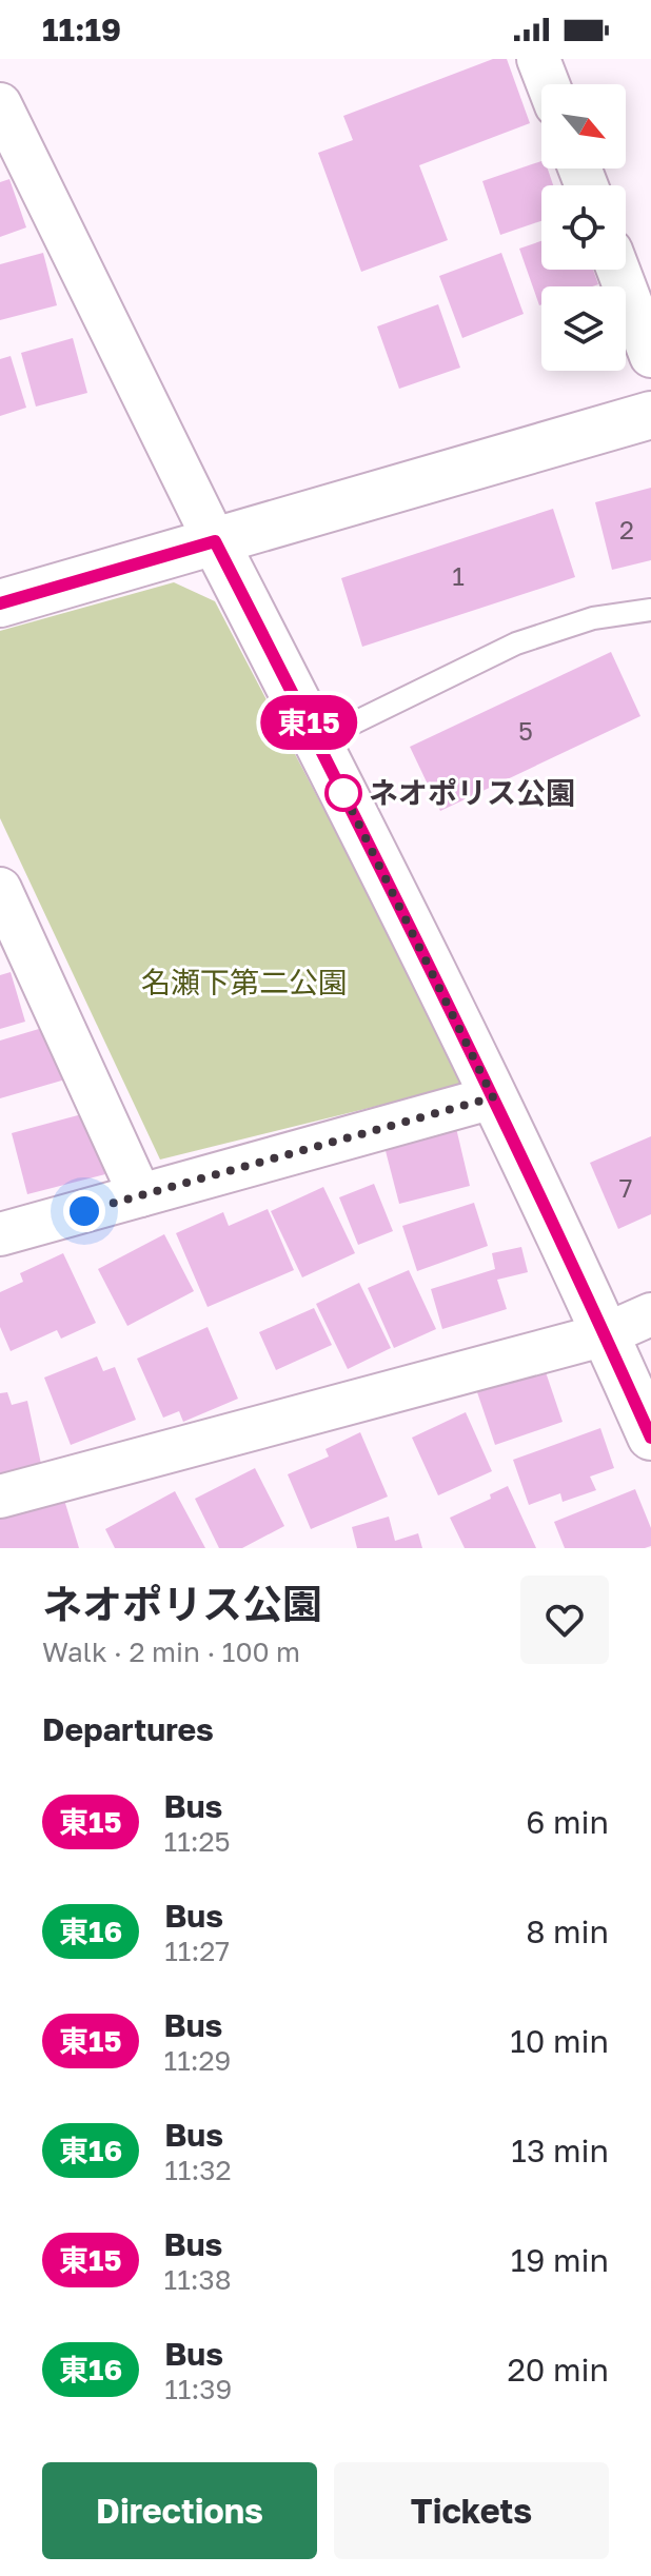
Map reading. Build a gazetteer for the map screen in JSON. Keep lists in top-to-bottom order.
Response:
{
  "parks": ["名瀬下第二公園"],
  "places": ["ネオポリス公園"],
  "lines": ["bus line 東15"],
  "house_numbers": [
    "2",
    "1",
    "5",
    "7"
  ],
  "north": "bottom right",
  "page": {
    "status": "11:19",
    "on_map": "東15",
    "heading": [
      ["ネオポリス公園", "Walk · 2 min · 100 m"],
      "Departures"
    ],
    "list": [
      {
        "mark": "東15",
        "name": "Bus",
        "note": "11:25",
        "value": "6 min"
      },
      {
        "mark": "東16",
        "name": "Bus",
        "note": "11:27",
        "value": "8 min"
      },
      {
        "mark": "東15",
        "name": "Bus",
        "note": "11:29",
        "value": "10 min"
      },
      {
        "mark": "東16",
        "name": "Bus",
        "note": "11:32",
        "value": "13 min"
      },
      {
        "mark": "東15",
        "name": "Bus",
        "note": "11:38",
        "value": "19 min"
      },
      {
        "mark": "東16",
        "name": "Bus",
        "note": "11:39",
        "value": "20 min"
      }
    ],
    "buttons": ["Directions", "Tickets"]
  }
}
